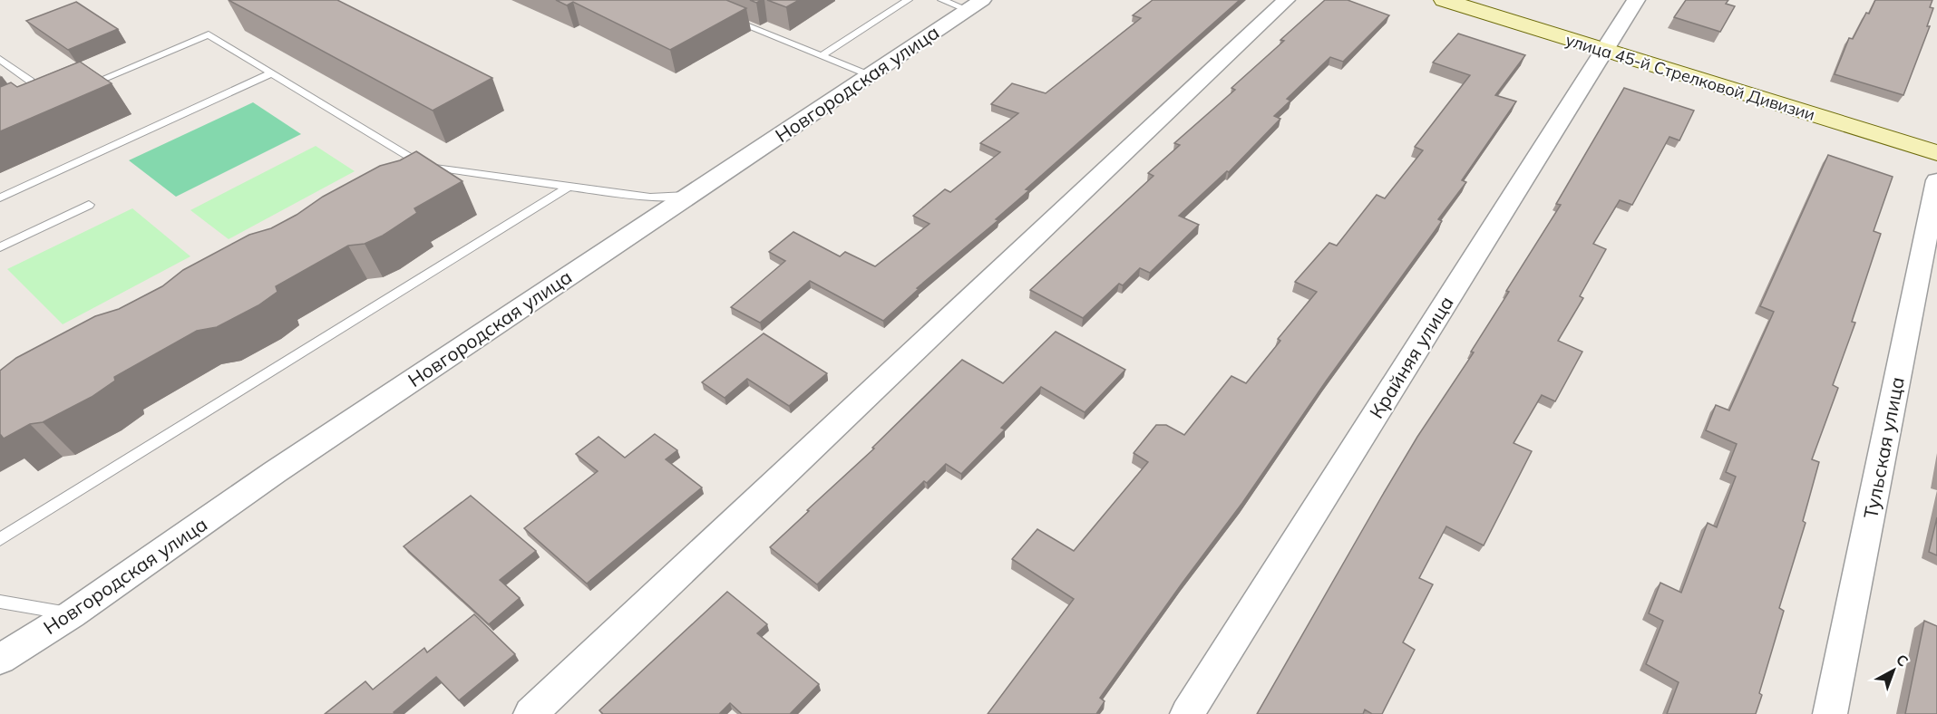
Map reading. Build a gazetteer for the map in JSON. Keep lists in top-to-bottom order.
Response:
{
  "streets": {
    "main road": ["улица 45-й Стрелковой Дивизии"],
    "street": ["Новгородская улица", "Крайняя улица", "Тульская улица"]
  },
  "crossings": [
    ["улица 45-й Стрелковой Дивизии", "Крайняя улица"]
  ],
  "north": "top right"
}
